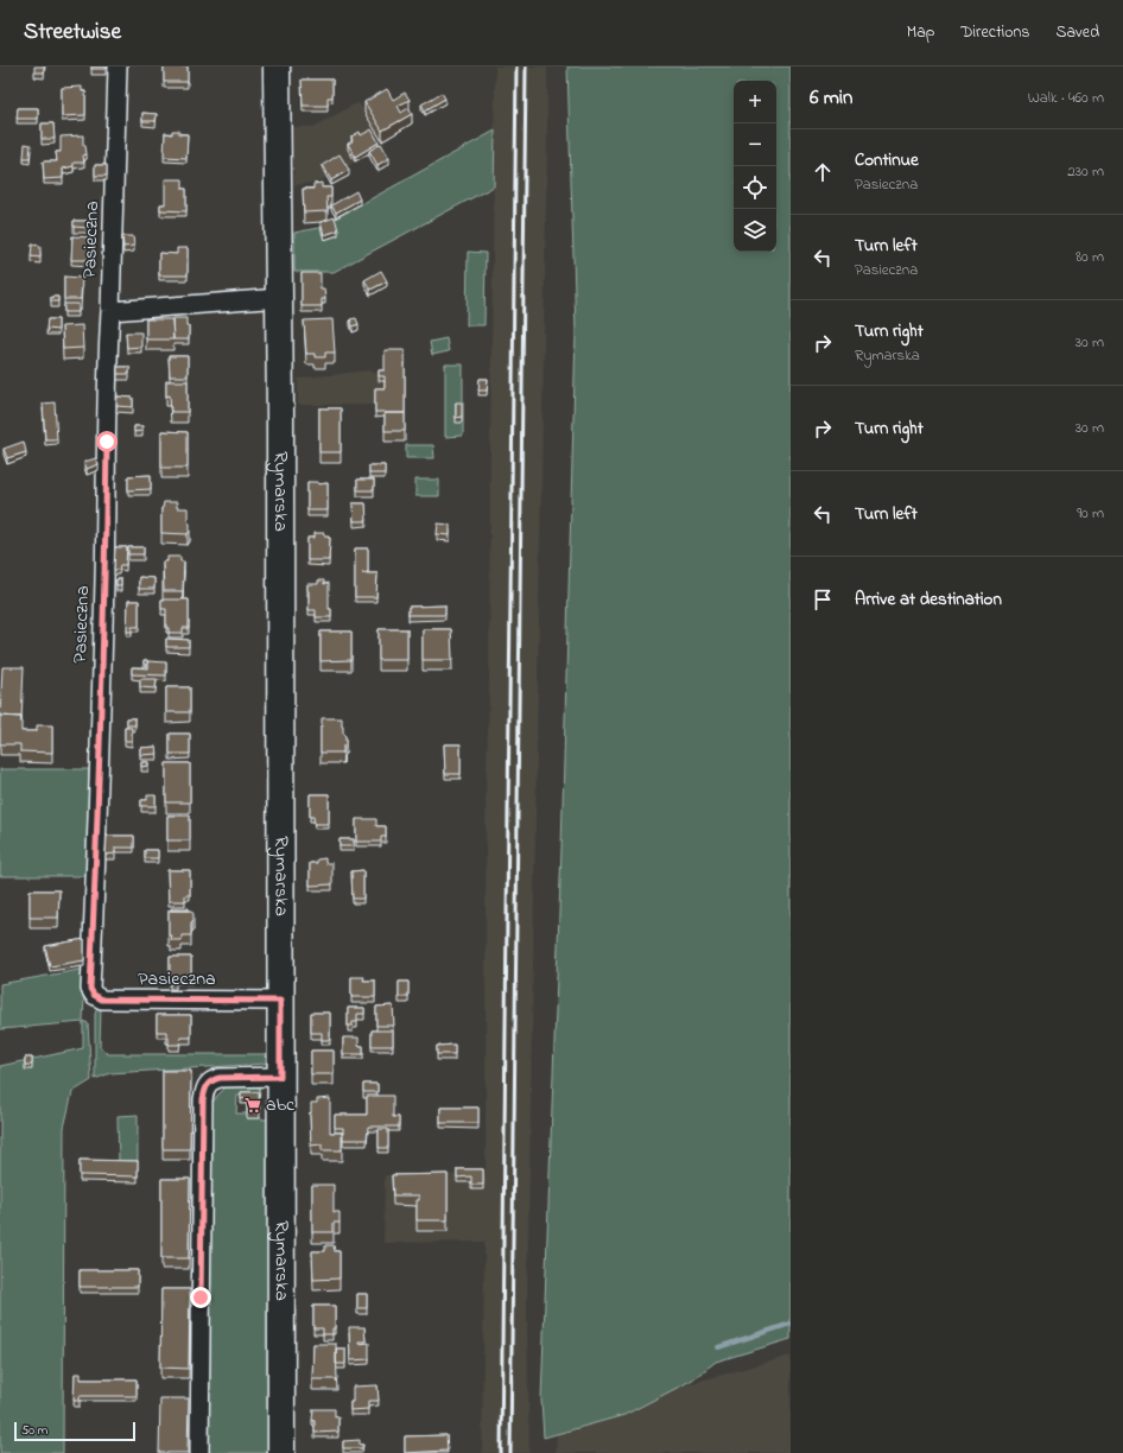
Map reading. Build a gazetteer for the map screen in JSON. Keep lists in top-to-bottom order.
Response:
{
  "streets": {
    "main road": ["Rymarska"],
    "street": ["Pasieczna"]
  },
  "crossings": [
    ["Pasieczna", "Rymarska"]
  ],
  "places": {
    "supermarket": ["abc"]
  },
  "scale_bar": "50 m",
  "page": {
    "header": "Streetwise",
    "nav": ["Map", "Directions", "Saved"],
    "heading": ["6 min", "Walk · 460 m"],
    "map_buttons": ["+", "−"],
    "list": [
      ["Continue", "Pasieczna", "230 m"],
      ["Turn left", "Pasieczna", "80 m"],
      ["Turn right", "Rymarska", "30 m"],
      ["Turn right", "30 m"],
      ["Turn left", "90 m"],
      "Arrive at destination"
    ],
    "scale": "50 m"
  }
}
